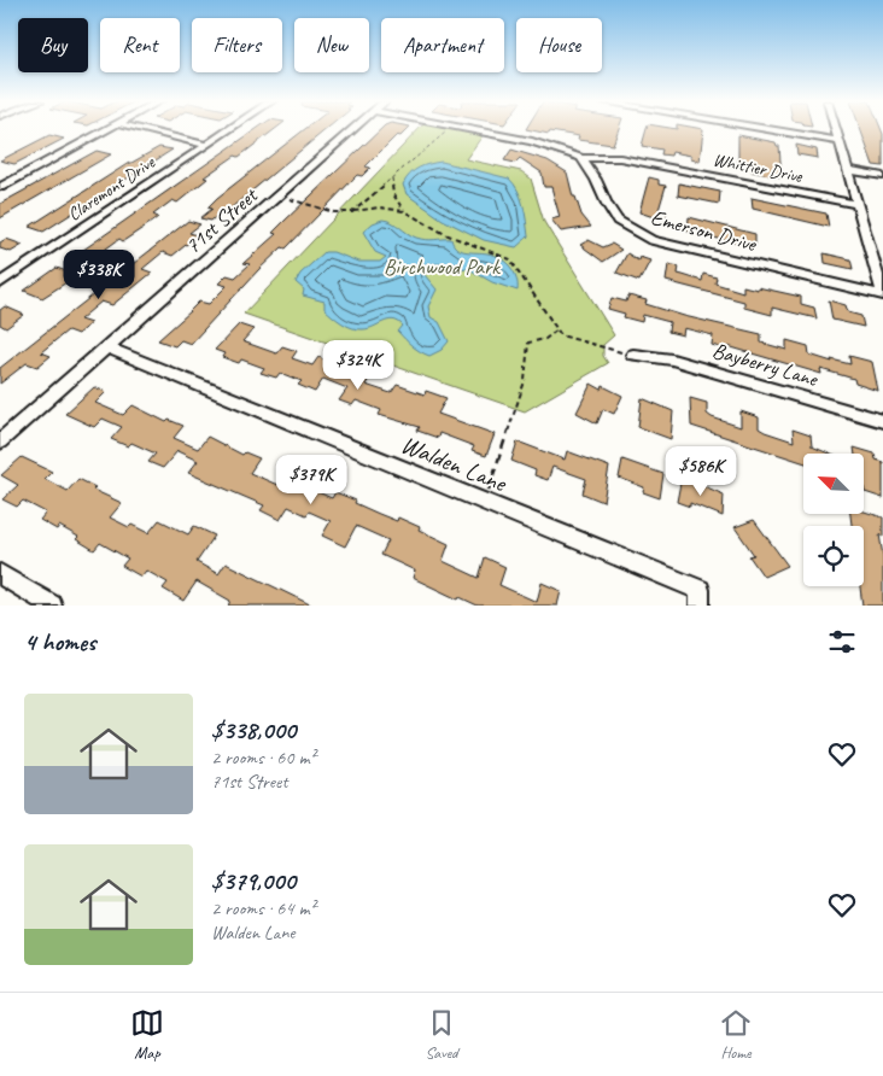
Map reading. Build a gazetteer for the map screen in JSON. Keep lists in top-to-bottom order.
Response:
{
  "streets": {
    "street": [
      "Whittier Drive",
      "Claremont Drive",
      "71st Street",
      "Emerson Drive",
      "Bayberry Lane",
      "Walden Lane"
    ]
  },
  "crossings": [
    ["Whittier Drive", "Emerson Drive"],
    ["71st Street", "Walden Lane"]
  ],
  "parks": ["Birchwood Park"],
  "north": "top left",
  "page": {
    "chip": [
      "Buy",
      "Rent",
      "Filters",
      "New",
      "Apartment",
      "House"
    ],
    "price": [
      "$338K",
      "$324K",
      "$586K",
      "$379K"
    ],
    "heading": "4 homes",
    "list": [
      {
        "name": "$338,000",
        "note": "2 rooms · 60 m² · 71st Street"
      },
      {
        "name": "$379,000",
        "note": "2 rooms · 64 m² · Walden Lane"
      }
    ],
    "tabs": ["Map", "Saved", "Home"]
  }
}
